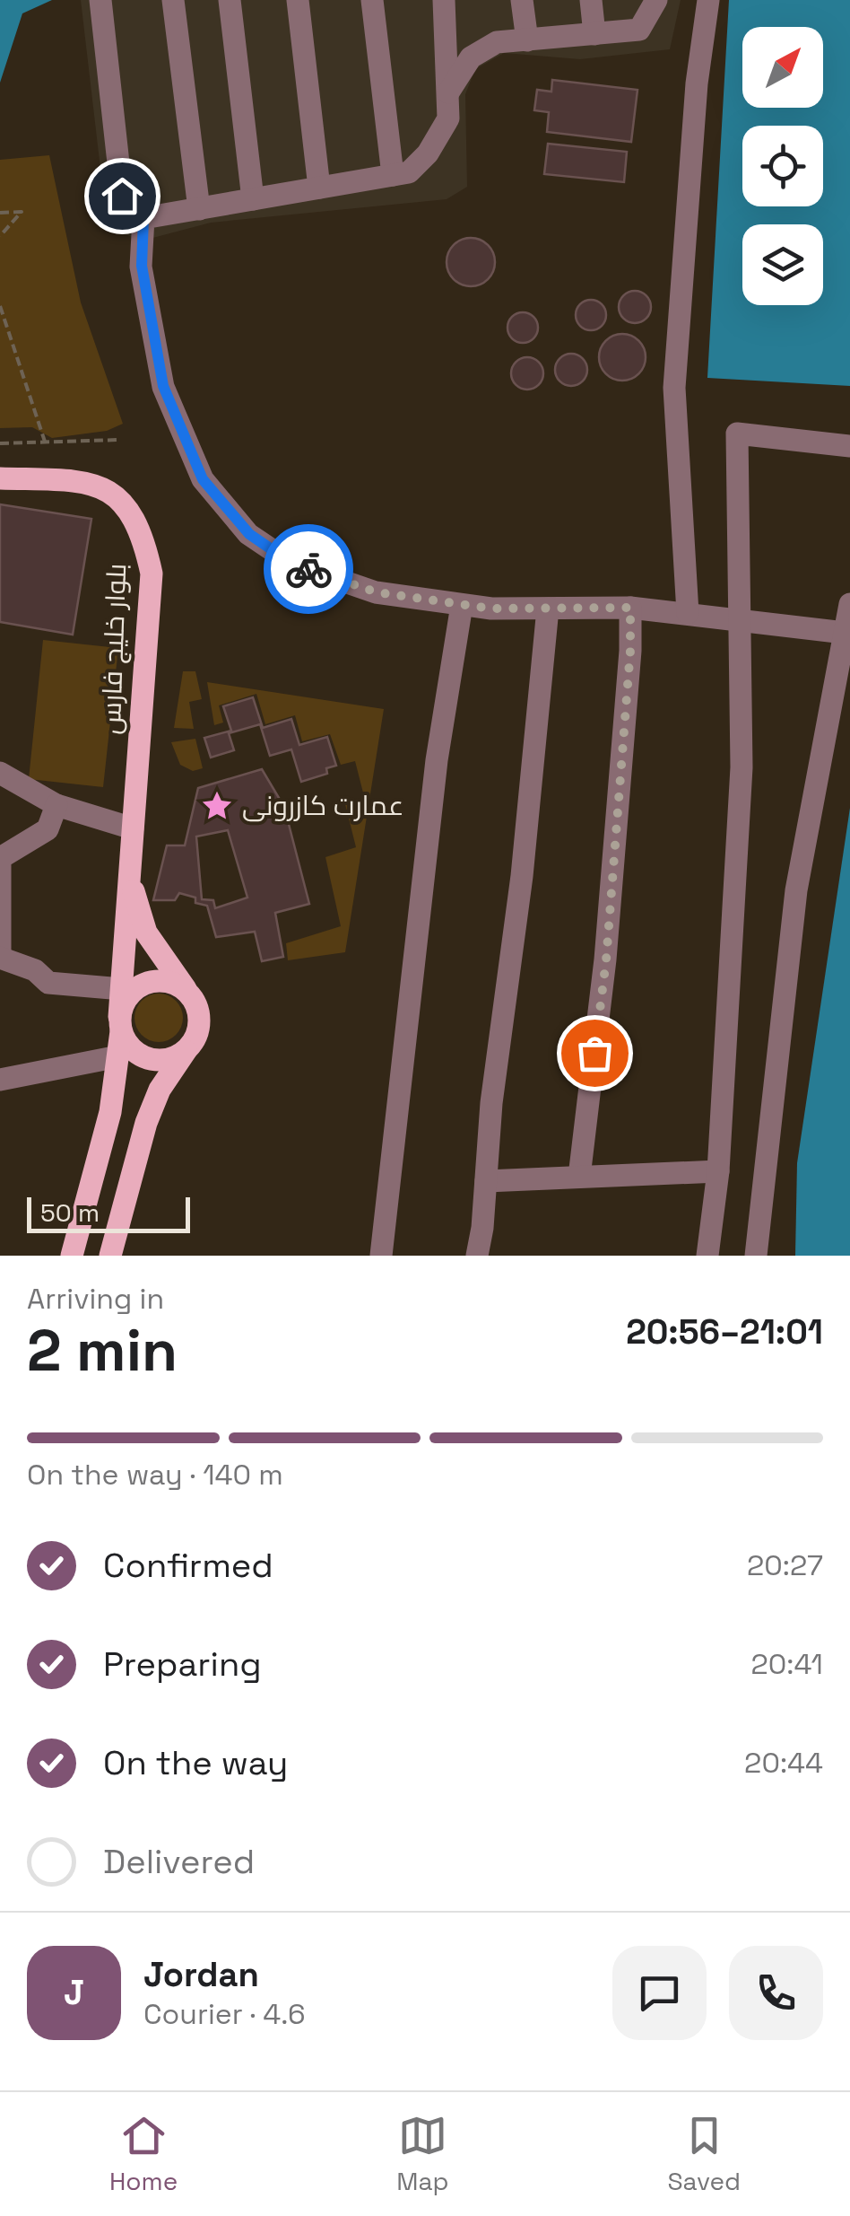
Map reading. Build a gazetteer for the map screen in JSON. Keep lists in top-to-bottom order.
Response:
{
  "streets": {
    "main road": ["بلوار خلیج فارس"]
  },
  "places": {
    "place": ["عمارت کازرونی"]
  },
  "scale_bar": "50 m",
  "north": "top right",
  "page": {
    "scale": "50 m",
    "heading": ["2 min", "Arriving in", "20:56–21:01"],
    "panel": ["Jordan", "Courier · 4.6"],
    "bar": "On the way · 140 m",
    "list": [
      ["Confirmed", "20:27"],
      ["Preparing", "20:41"],
      ["On the way", "20:44"],
      "Delivered"
    ],
    "round": "J",
    "tabs": ["Home", "Map", "Saved"]
  }
}
